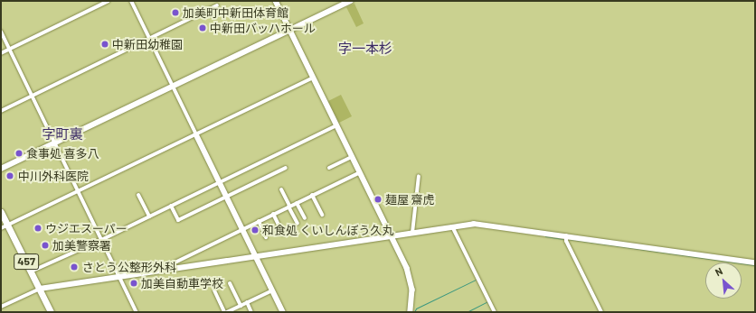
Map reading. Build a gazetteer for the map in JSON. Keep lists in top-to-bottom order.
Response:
{
  "streets": {
    "highway": ["457"]
  },
  "districts": ["字一本杉", "字町裏"],
  "places": [
    "加美町中新田体育館",
    "中新田バッハホール",
    "中新田幼稚園",
    "食事処 喜多八",
    "中川外科医院",
    "麺屋 齋虎",
    "ウジエスーパー",
    "和食処 くいしんぼう久丸",
    "加美警察署",
    "さとう公整形外科",
    "加美自動車学校"
  ],
  "north": "top left"
}
